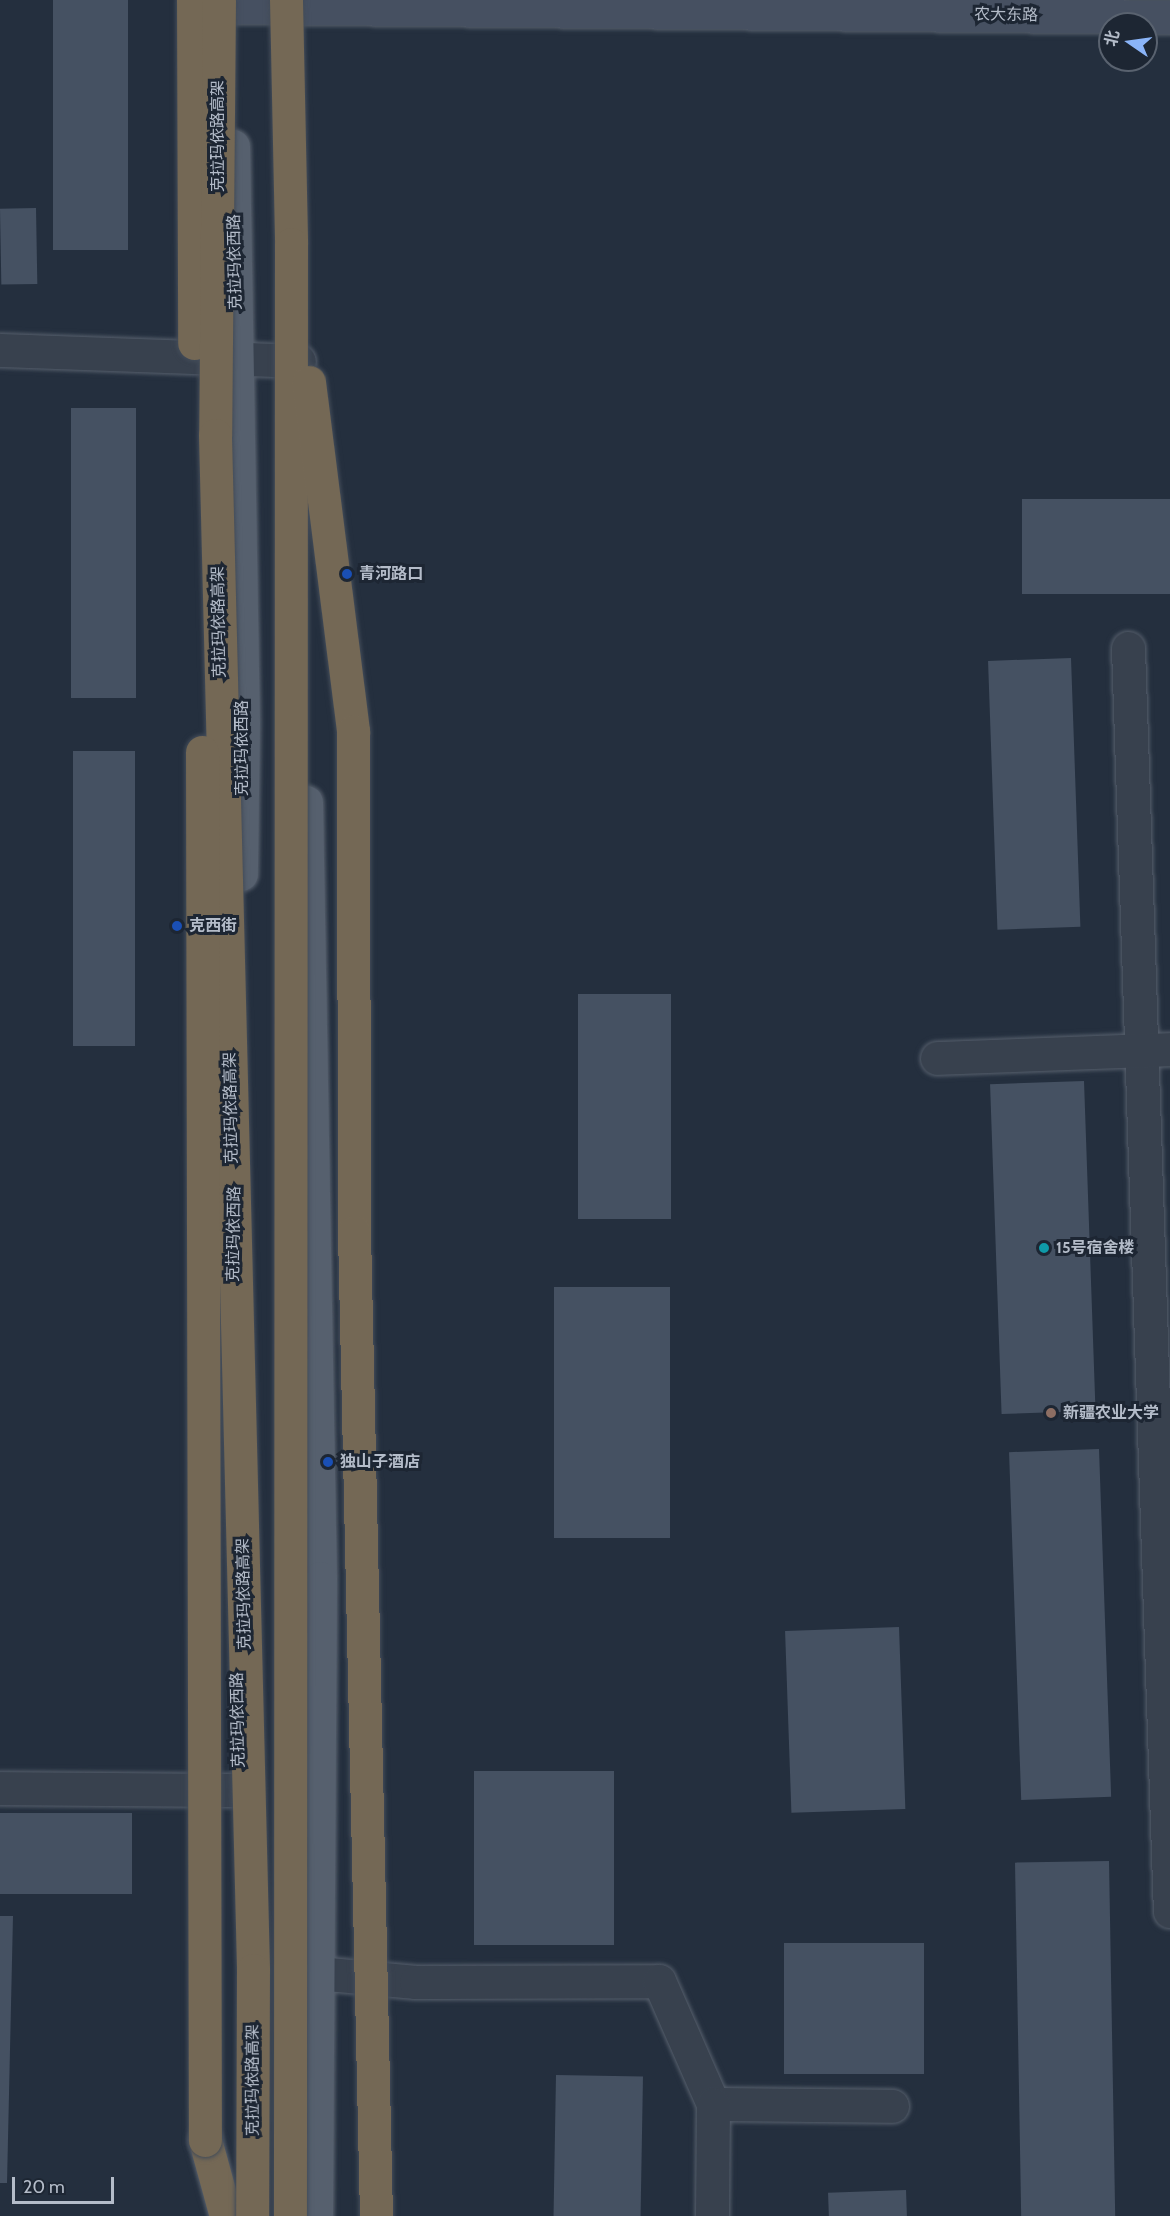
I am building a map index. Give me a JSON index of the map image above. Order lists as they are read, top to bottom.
{
  "streets": {
    "highway": ["克拉玛依路高架"],
    "main road": ["农大东路", "克拉玛依西路"]
  },
  "crossings": [
    ["农大东路", "克拉玛依路高架"],
    ["农大东路", "克拉玛依西路"],
    ["克拉玛依路高架", "克拉玛依西路"]
  ],
  "places": [
    "青河路口",
    "克西街",
    "15号宿舍楼",
    "新疆农业大学",
    "独山子酒店"
  ],
  "scale_bar": "20 m",
  "north": "left"
}
